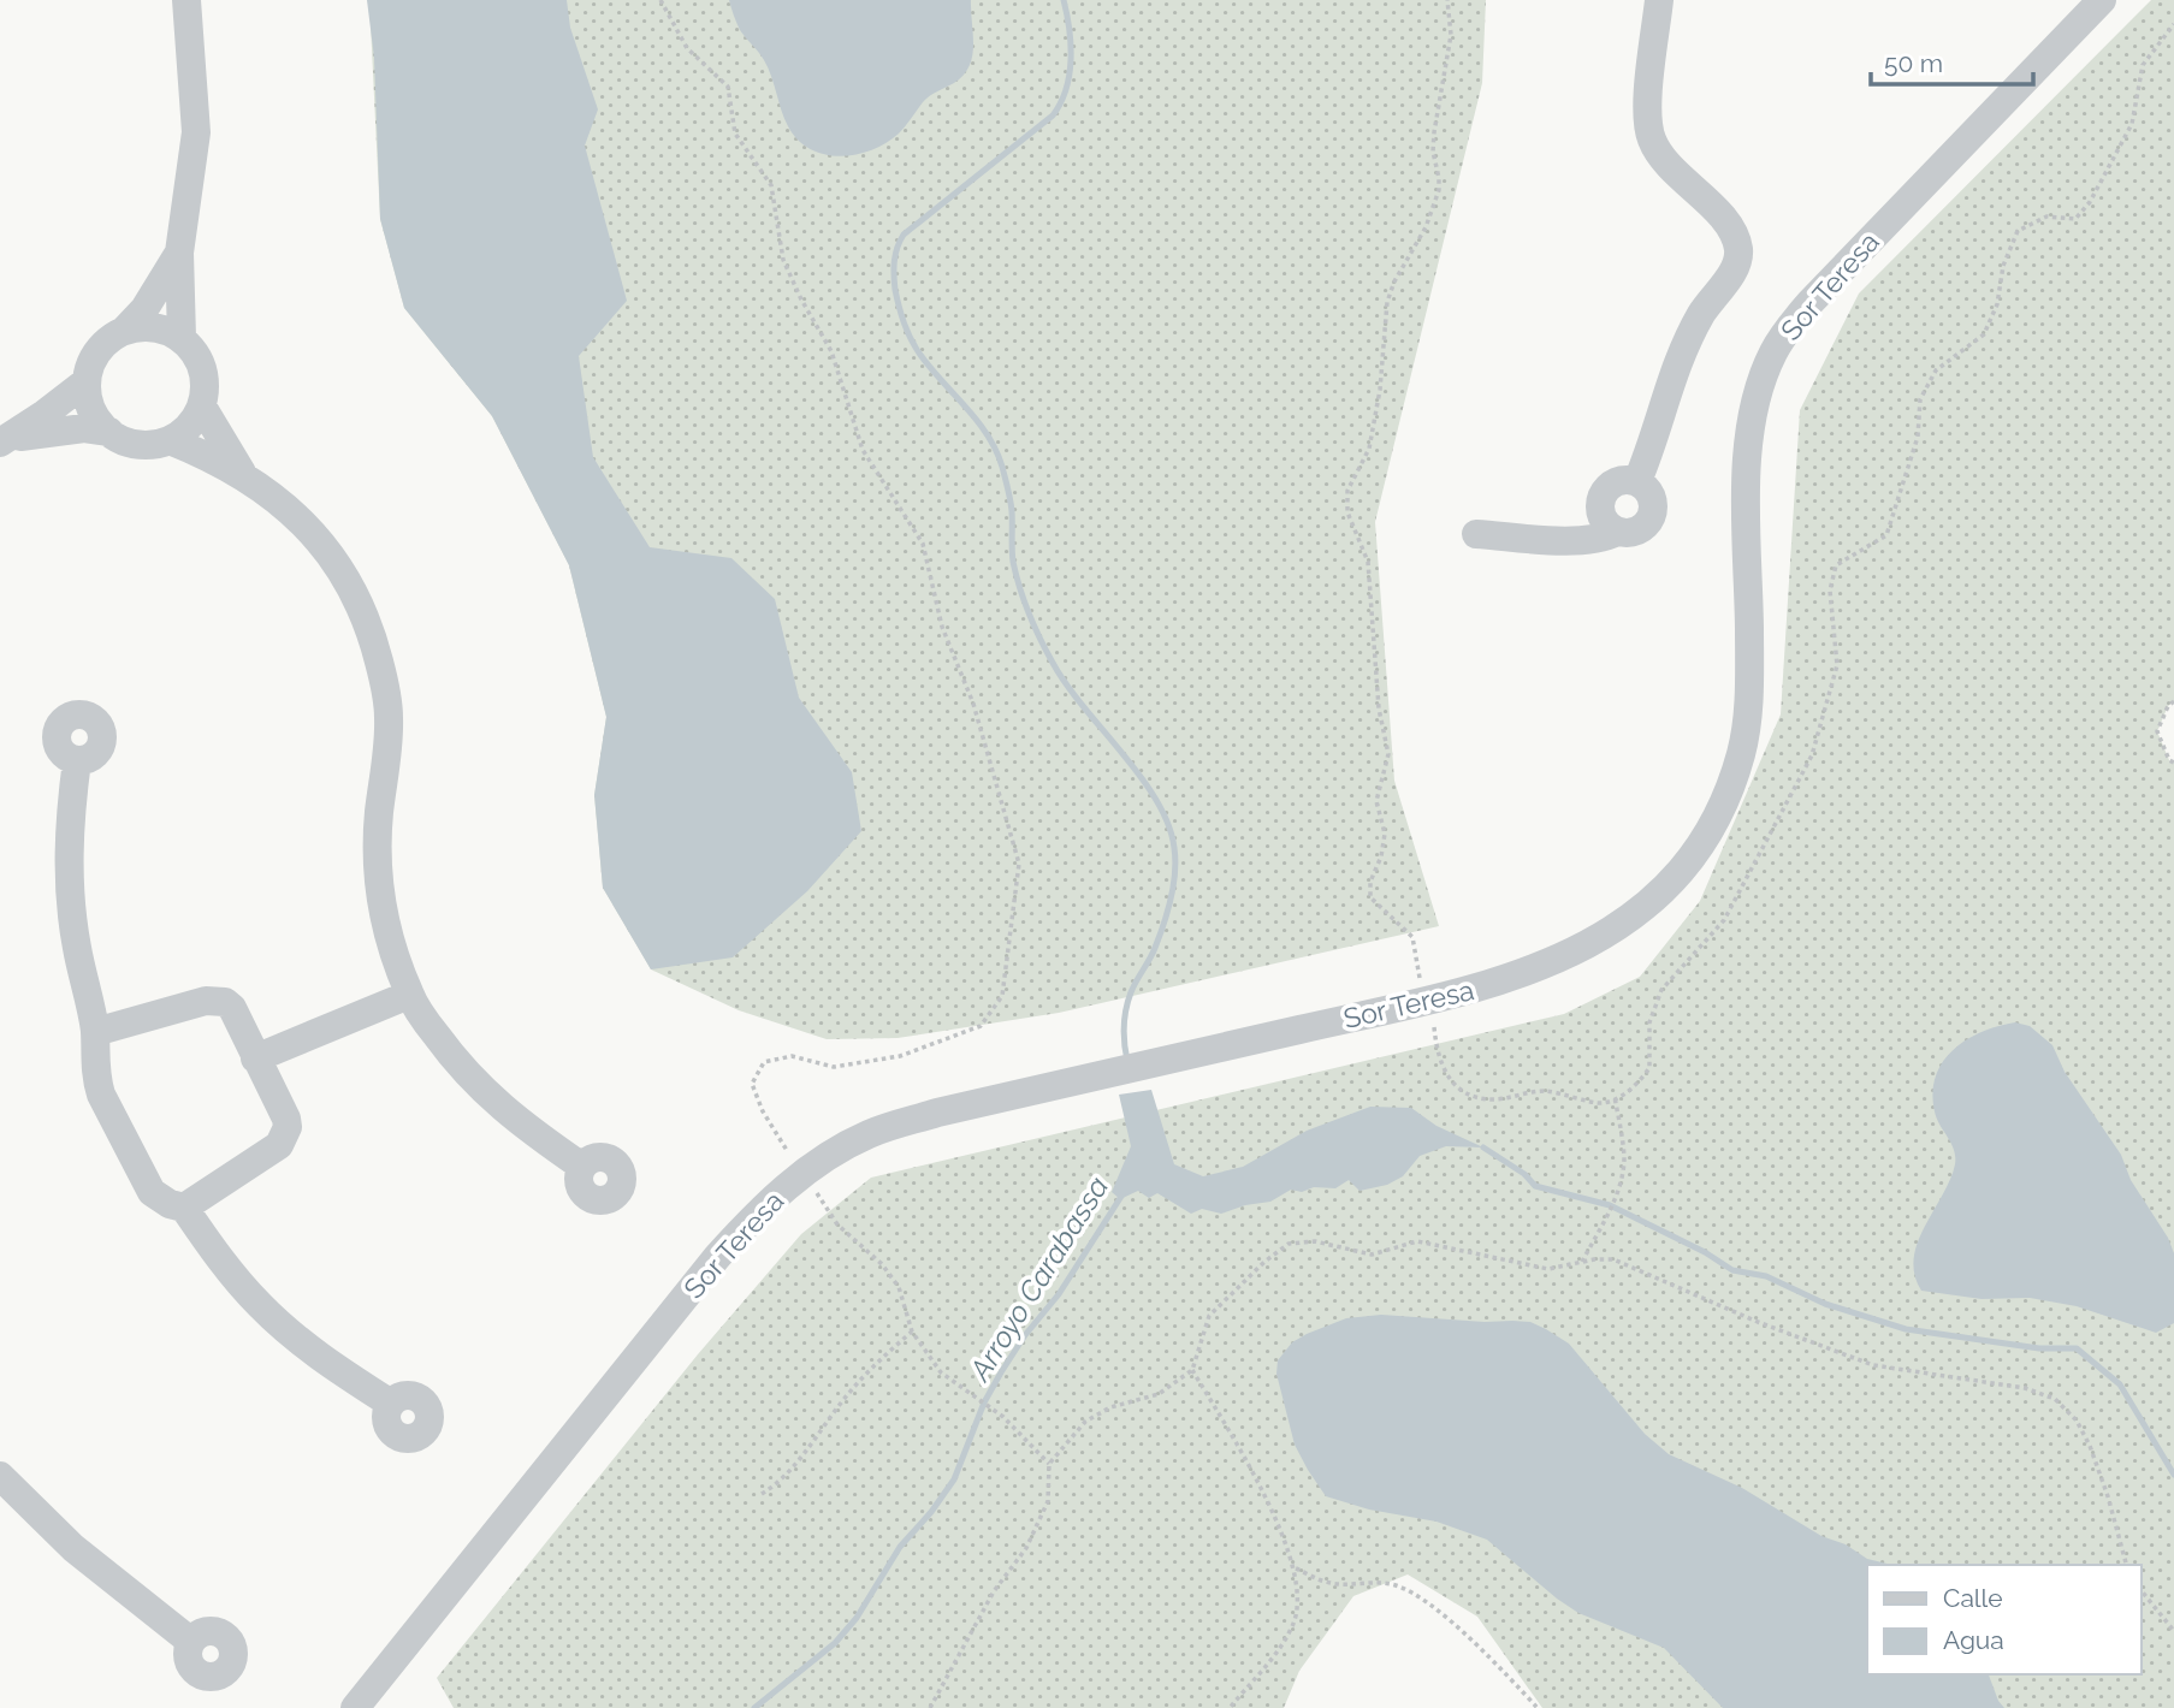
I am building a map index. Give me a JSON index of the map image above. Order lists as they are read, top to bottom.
{
  "streets": {
    "street": ["Sor Teresa"]
  },
  "water": ["Arroyo Carabassa"],
  "legend": ["Calle", "Agua"],
  "scale_bar": "50 m"
}
